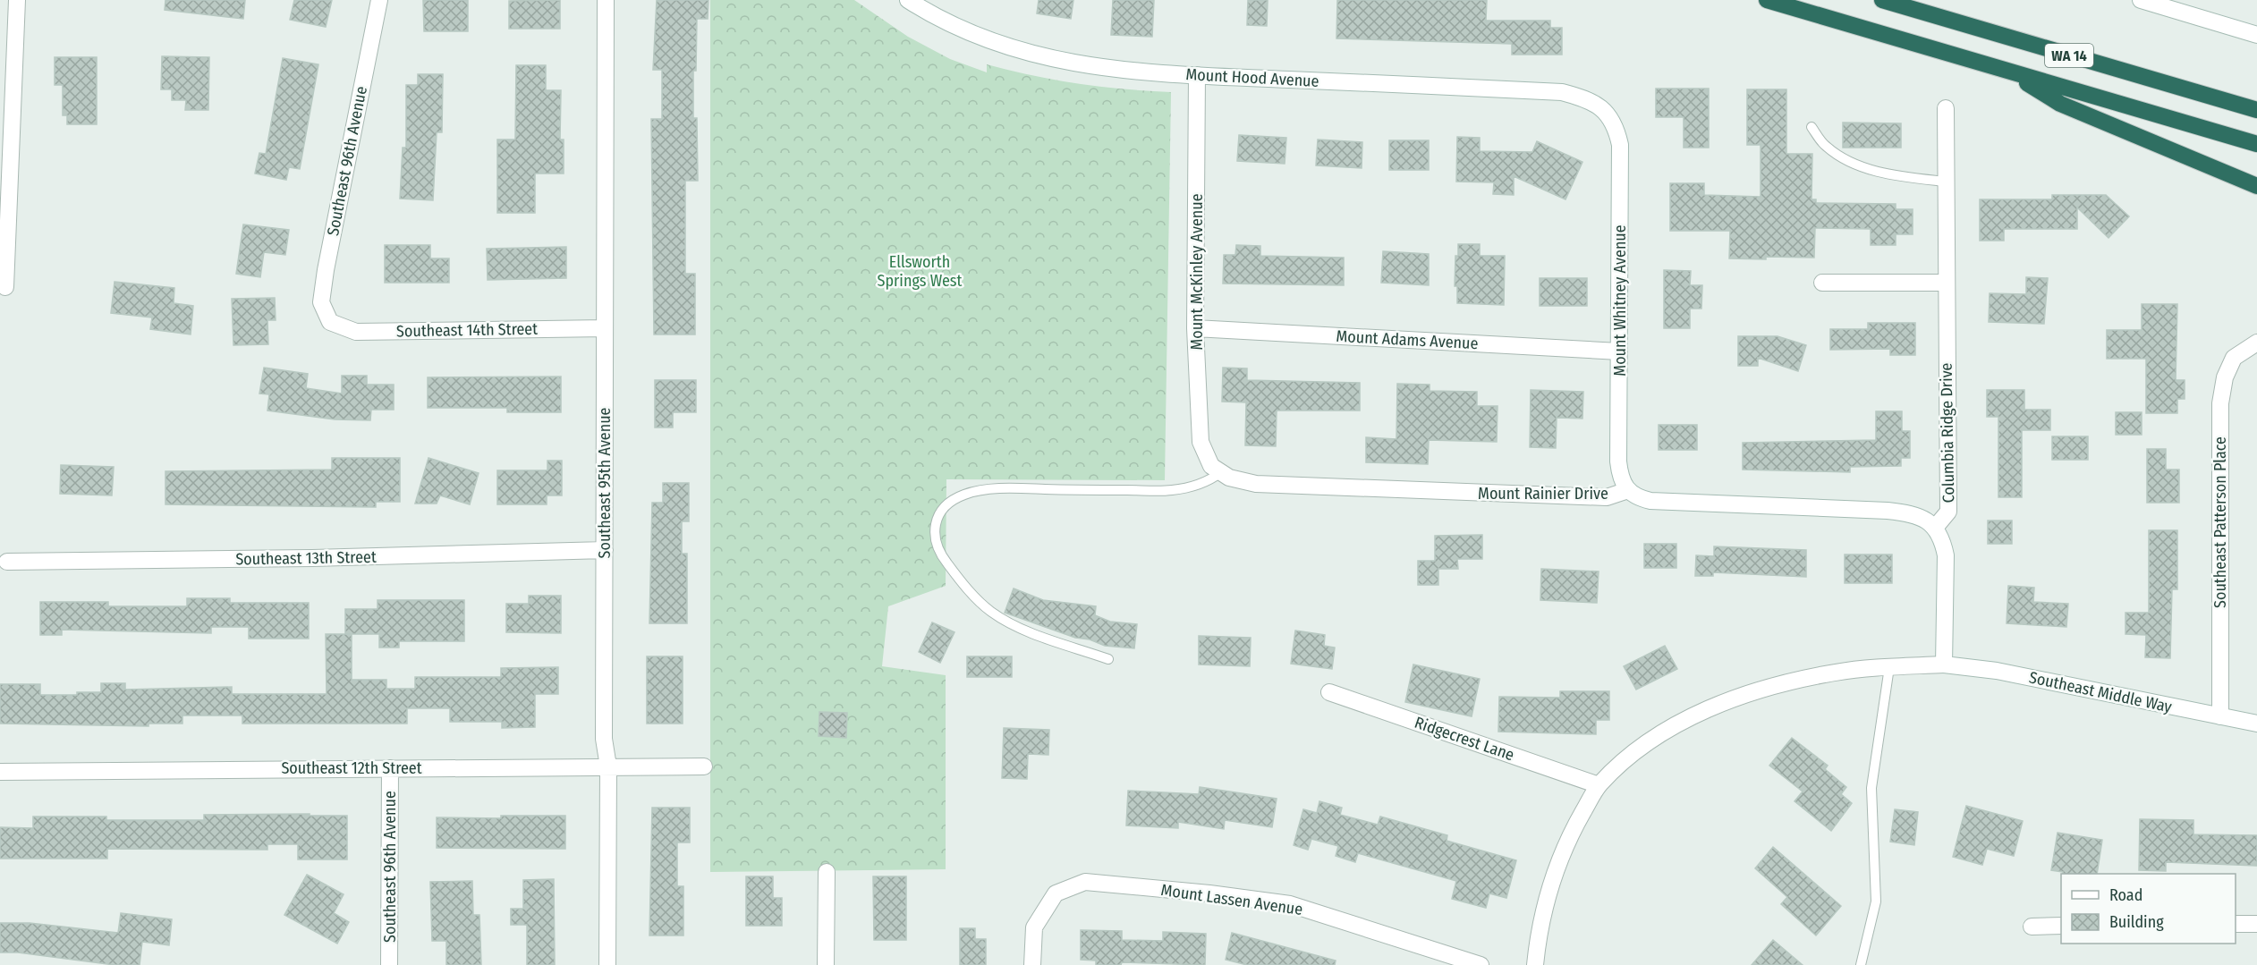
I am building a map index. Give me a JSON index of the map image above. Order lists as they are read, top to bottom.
{
  "streets": {
    "highway": ["WA 14"],
    "street": [
      "Mount Hood Avenue",
      "Southeast 96th Avenue",
      "Mount McKinley Avenue",
      "Mount Whitney Avenue",
      "Southeast 14th Street",
      "Mount Adams Avenue",
      "Columbia Ridge Drive",
      "Southeast 95th Avenue",
      "Mount Rainier Drive",
      "Southeast Patterson Place",
      "Southeast 13th Street",
      "Southeast Middle Way",
      "Ridgecrest Lane",
      "Southeast 12th Street",
      "Mount Lassen Avenue"
    ]
  },
  "crossings": [
    ["Mount Hood Avenue", "Mount McKinley Avenue"],
    ["Mount Hood Avenue", "Mount Whitney Avenue"],
    ["Southeast 96th Avenue", "Southeast 14th Street"],
    ["Southeast 96th Avenue", "Southeast 12th Street"],
    ["Mount McKinley Avenue", "Mount Adams Avenue"],
    ["Mount McKinley Avenue", "Mount Rainier Drive"],
    ["Mount Whitney Avenue", "Mount Adams Avenue"],
    ["Mount Whitney Avenue", "Mount Rainier Drive"],
    ["Southeast 14th Street", "Southeast 95th Avenue"],
    ["Columbia Ridge Drive", "Mount Rainier Drive"],
    ["Southeast 95th Avenue", "Southeast 13th Street"],
    ["Southeast 95th Avenue", "Southeast 12th Street"],
    ["Southeast Patterson Place", "Southeast Middle Way"]
  ],
  "parks": ["Ellsworth Springs West"],
  "legend": ["Road", "Building"]
}
